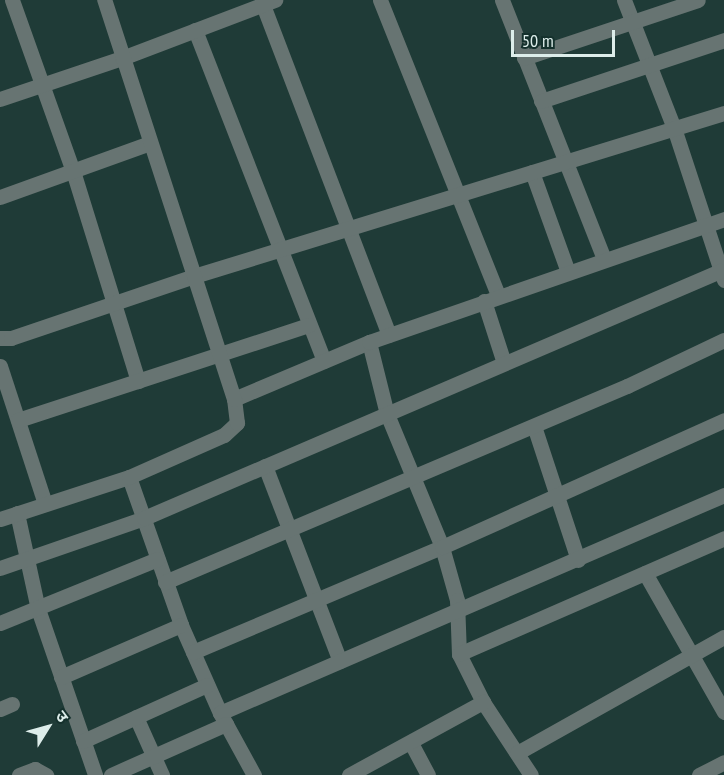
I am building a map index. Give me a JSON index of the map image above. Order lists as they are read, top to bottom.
{
  "scale_bar": "50 m",
  "north": "top right"
}
